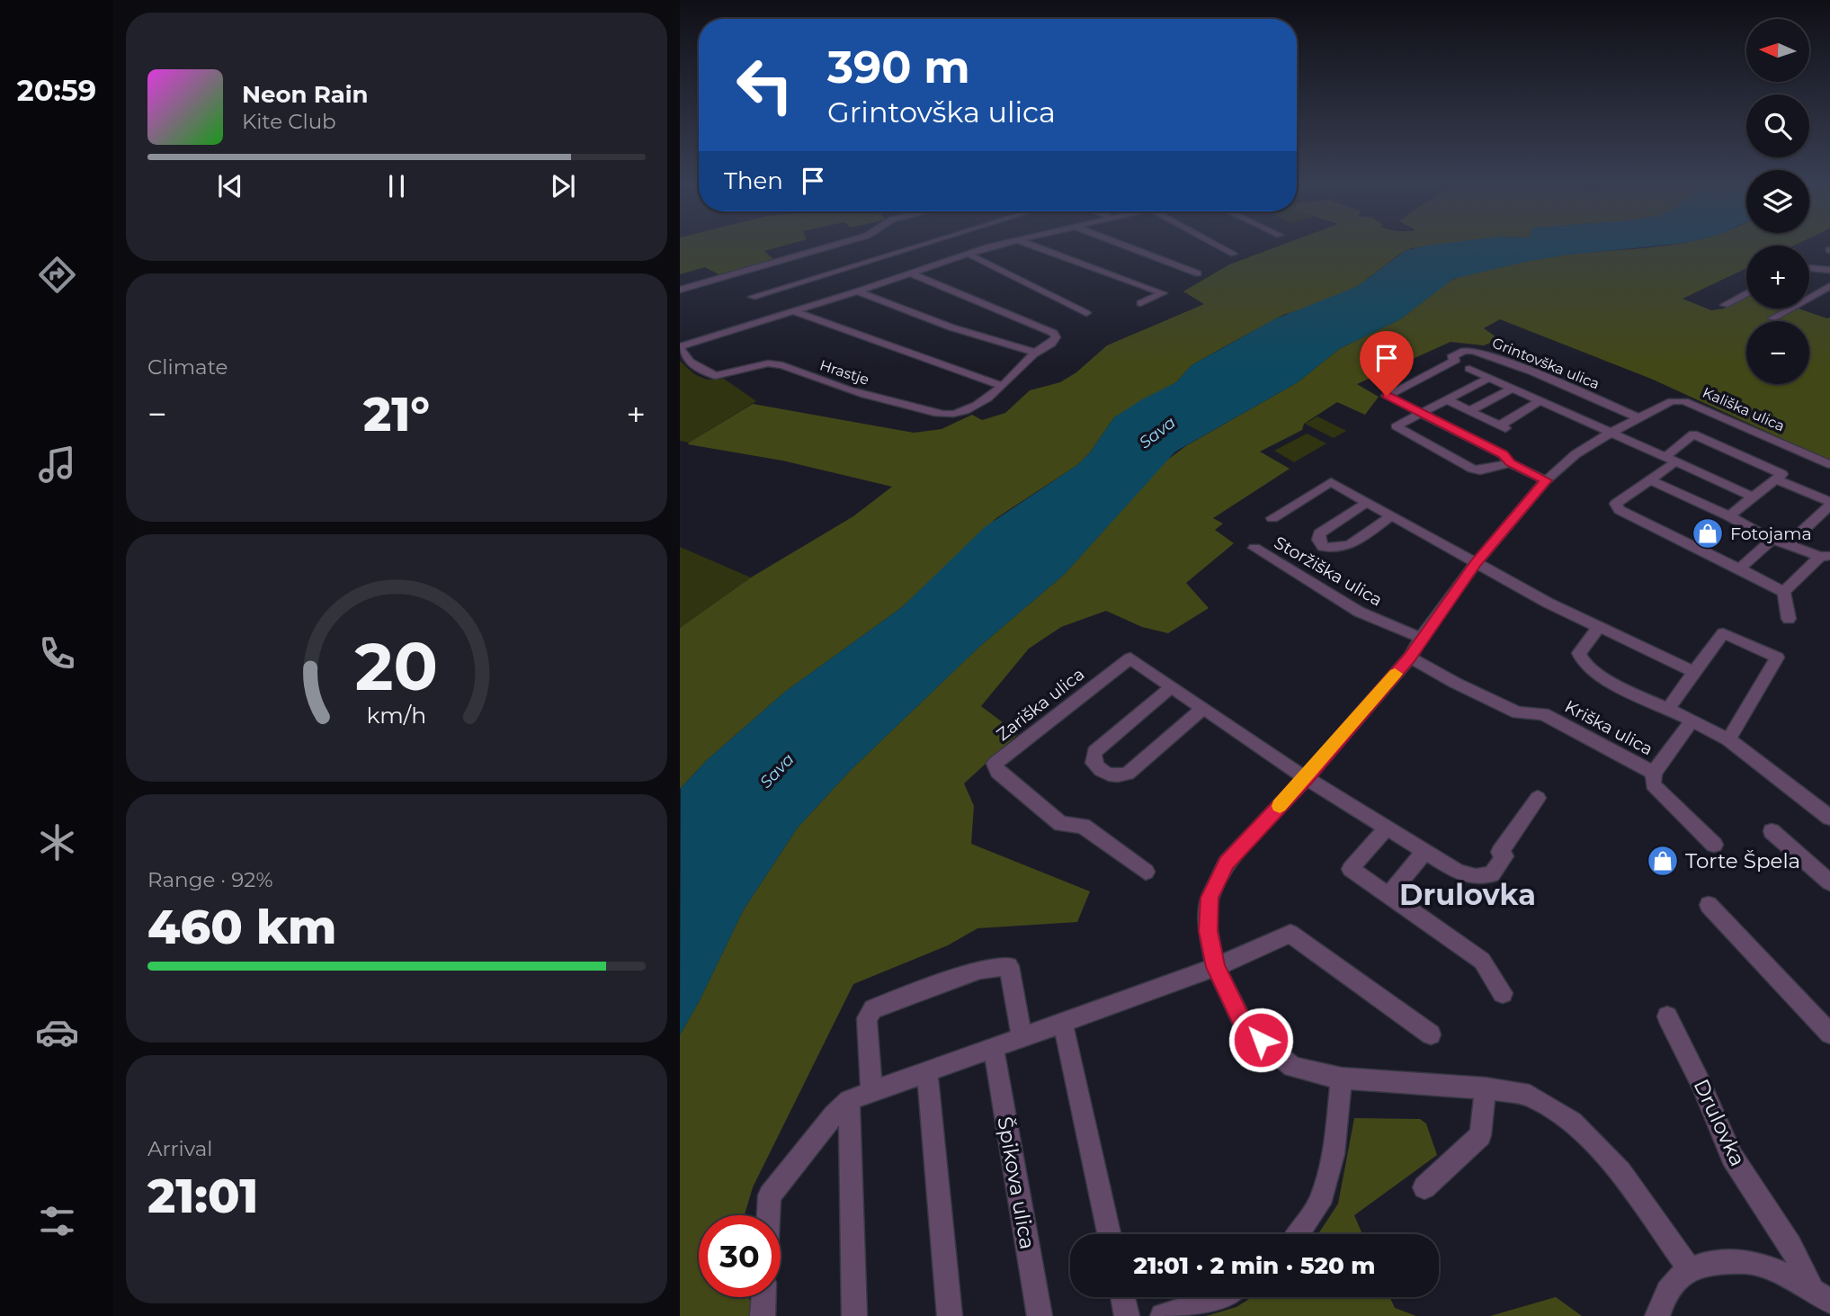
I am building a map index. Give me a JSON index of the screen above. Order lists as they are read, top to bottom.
{
  "streets": {
    "street": [
      "Grintovška ulica",
      "Hrastje",
      "Kališka ulica",
      "Storžiška ulica",
      "Zariška ulica",
      "Kriška ulica",
      "Drulovka",
      "Špikova ulica"
    ]
  },
  "crossings": [
    ["Grintovška ulica", "Kališka ulica"],
    ["Kališka ulica", "Storžiška ulica"],
    ["Kališka ulica", "Zariška ulica"],
    ["Kališka ulica", "Kriška ulica"]
  ],
  "districts": ["Drulovka"],
  "water": ["Sava"],
  "places": {
    "shop": ["Fotojama", "Torte Špela"]
  },
  "north": "left",
  "page": {
    "tabs": "20:59",
    "map_buttons": ["+", "−"],
    "turn": ["390 m", "Grintovška ulica"],
    "song": ["Neon Rain", "Kite Club"],
    "then": "Then",
    "tile": [
      "Climate",
      ["Range · 92%", "460 km"],
      ["Arrival", "21:01"]
    ],
    "heat": ["−", "21°", "+"],
    "limit": "30",
    "trip": "21:01 · 2 min · 520 m",
    "gauge": ["20", "km/h"]
  }
}
